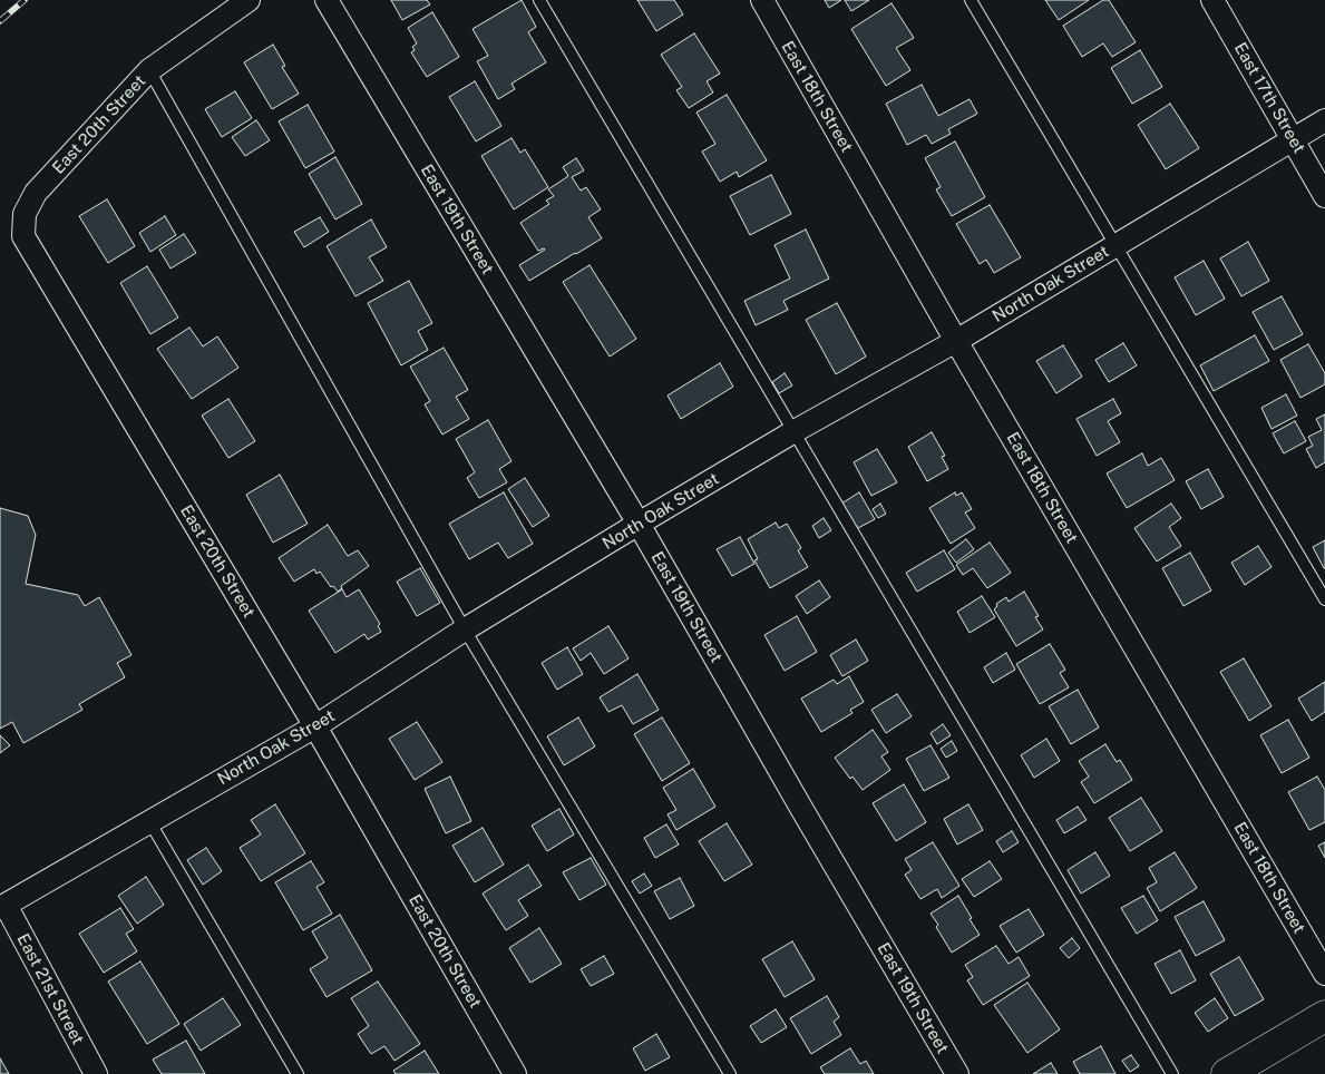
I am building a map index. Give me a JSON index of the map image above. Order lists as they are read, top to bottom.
{
  "streets": {
    "street": [
      "East 18th Street",
      "East 17th Street",
      "East 20th Street",
      "East 19th Street",
      "North Oak Street",
      "East 21st Street"
    ]
  },
  "crossings": [
    ["East 18th Street", "North Oak Street"],
    ["East 17th Street", "North Oak Street"],
    ["East 20th Street", "North Oak Street"],
    ["East 19th Street", "North Oak Street"],
    ["North Oak Street", "East 21st Street"]
  ]
}
